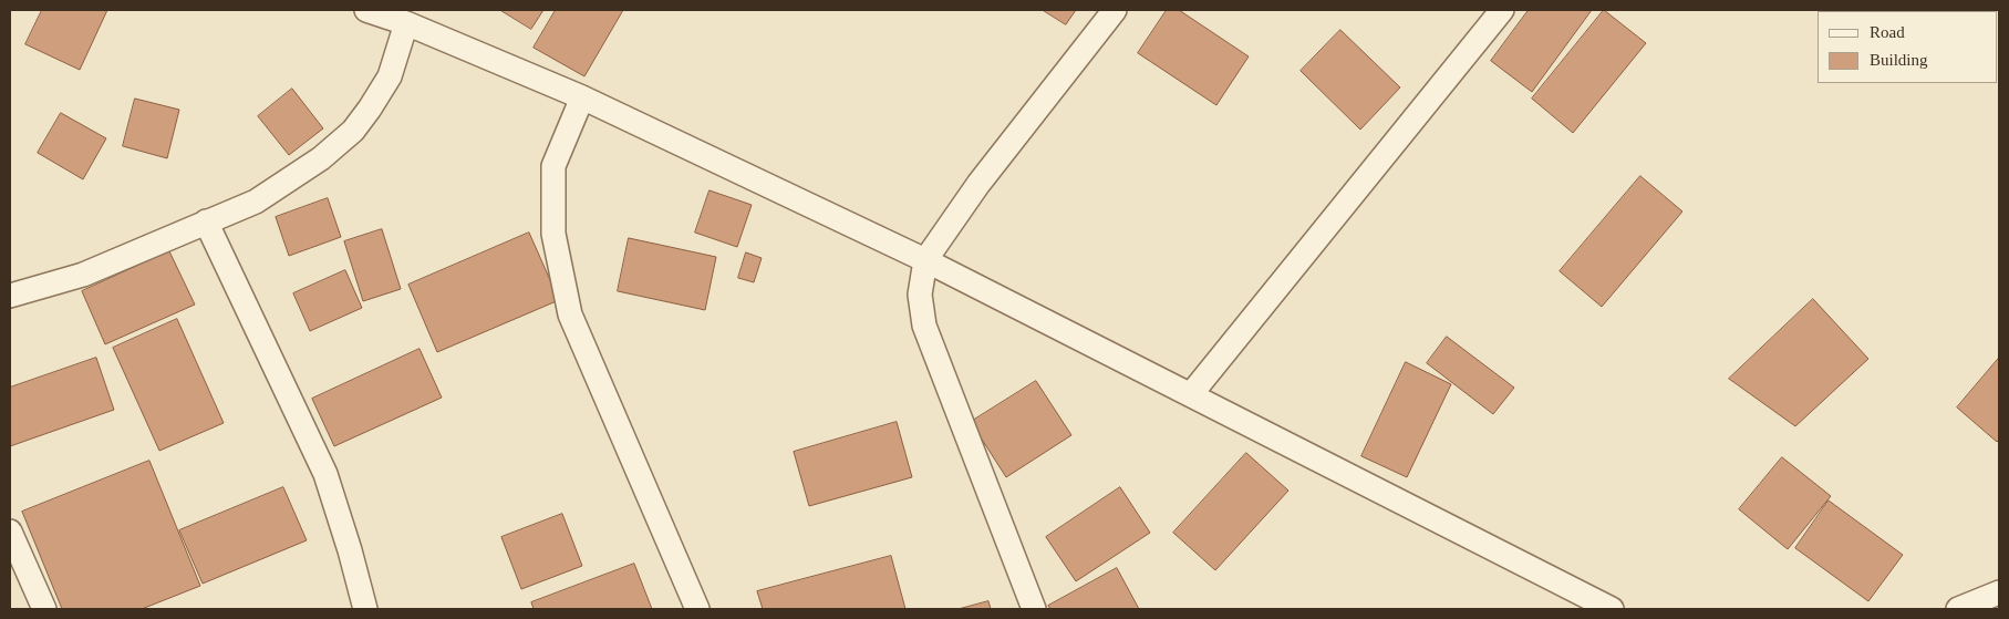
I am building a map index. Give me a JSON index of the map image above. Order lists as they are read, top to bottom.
{
  "legend": ["Road", "Building"]
}
